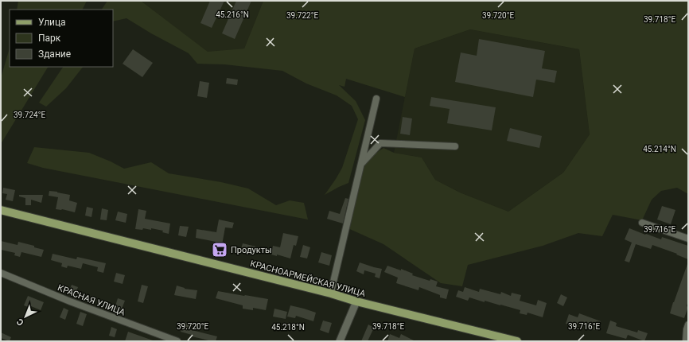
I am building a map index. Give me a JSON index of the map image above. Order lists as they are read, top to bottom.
{
  "streets": {
    "main road": ["КРАСНОАРМЕЙСКАЯ УЛИЦА"],
    "street": ["КРАСНАЯ УЛИЦА"]
  },
  "places": {
    "supermarket": ["Продукты"]
  },
  "legend": ["Улица", "Парк", "Здание"],
  "north": "bottom left",
  "coordinates": [
    "45.216°N",
    "39.722°E",
    "39.720°E",
    "39.718°E",
    "39.724°E",
    "45.214°N",
    "39.716°E",
    "45.218°N"
  ]
}
